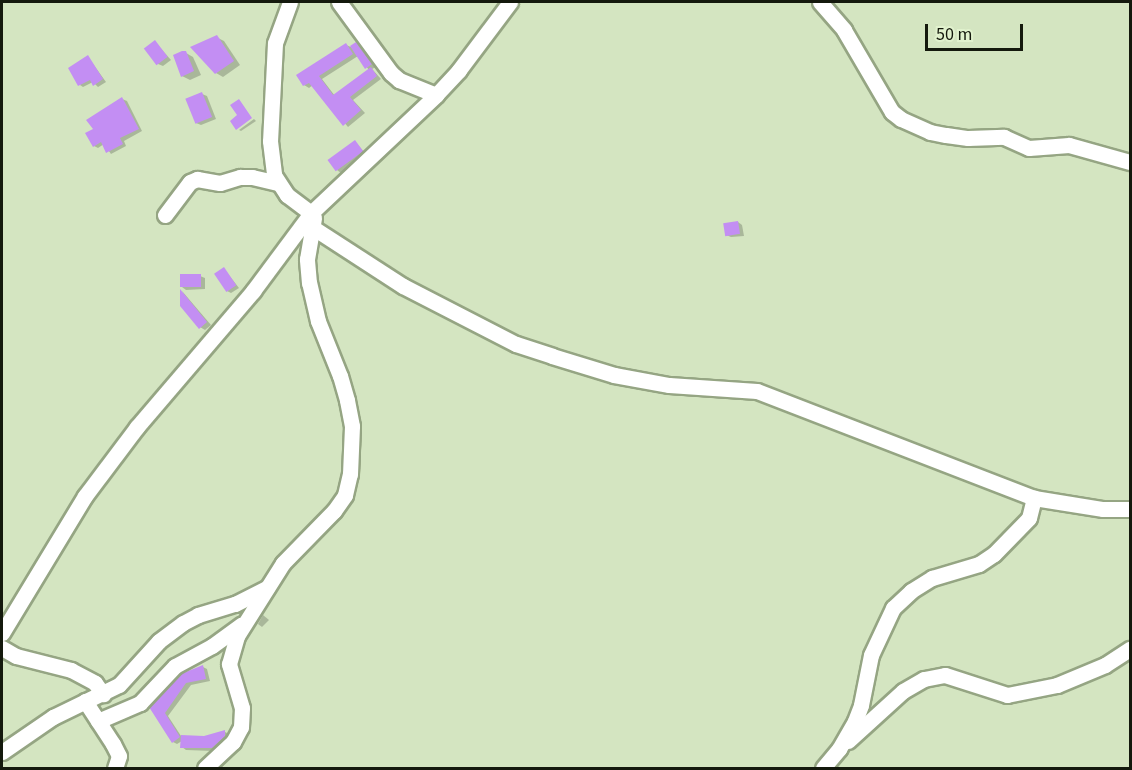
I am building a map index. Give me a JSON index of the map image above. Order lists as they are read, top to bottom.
{
  "scale_bar": "50 m"
}
